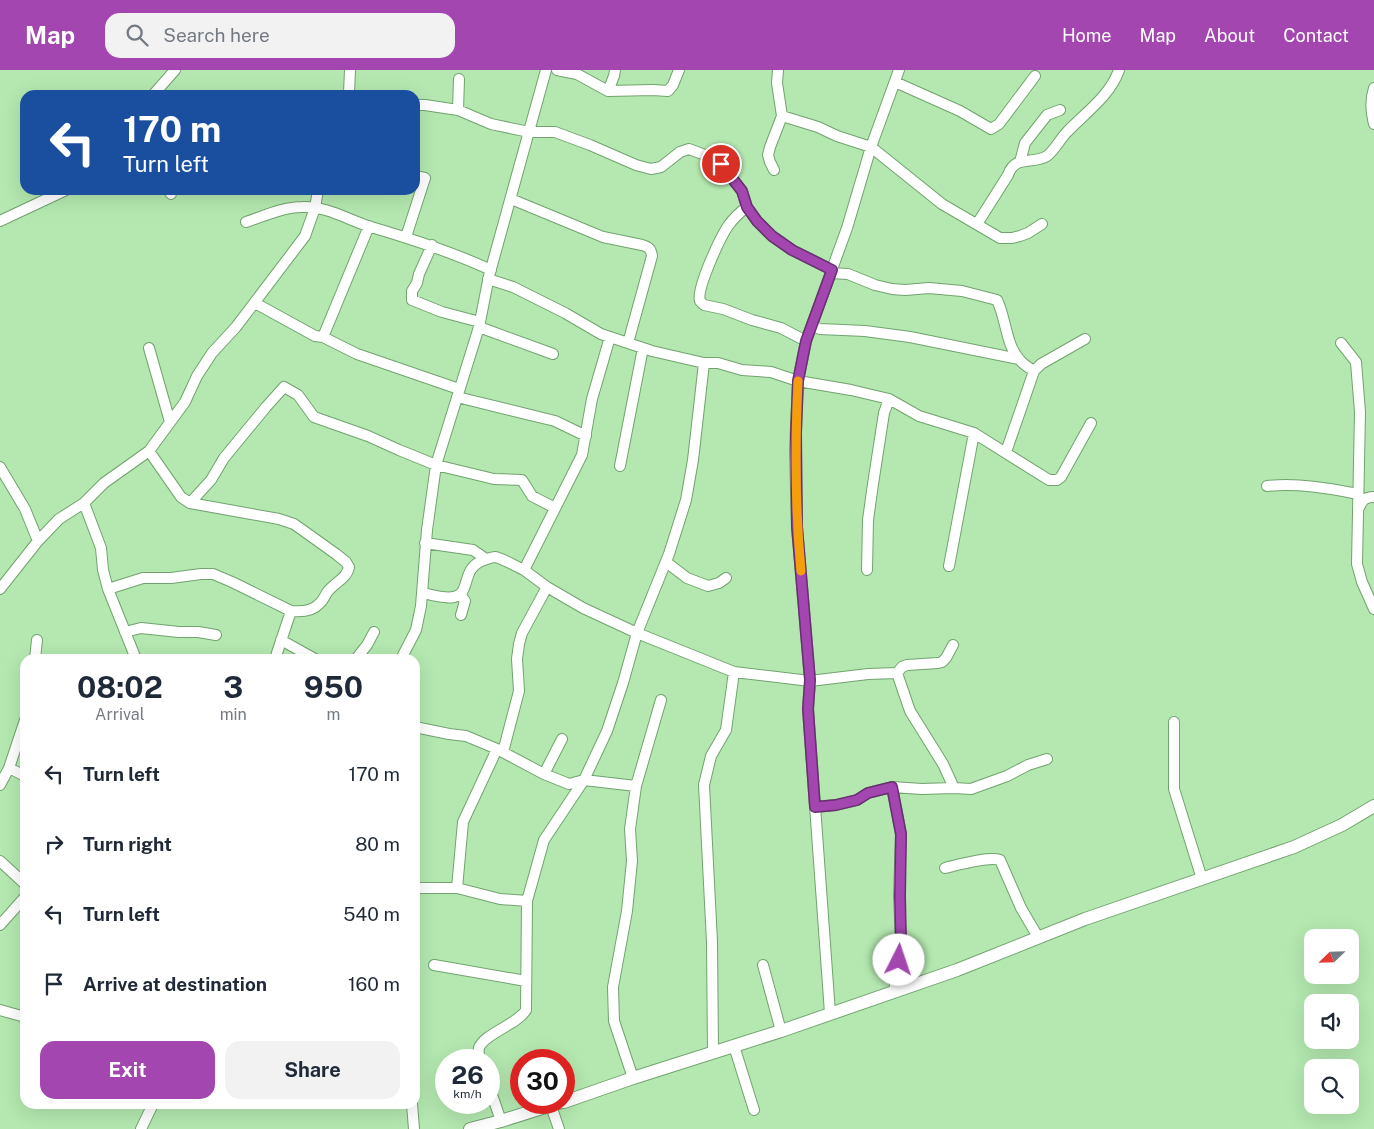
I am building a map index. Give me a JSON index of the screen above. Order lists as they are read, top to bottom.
{
  "north": "bottom left",
  "page": {
    "header": "Map",
    "search": "Search here",
    "nav": [
      "Home",
      "Map",
      "About",
      "Contact"
    ],
    "turn": ["170 m", "Turn left"],
    "eta": [
      "08:02",
      "Arrival",
      "3",
      "min",
      "950",
      "m"
    ],
    "list": [
      {
        "name": "Turn left",
        "value": "170 m"
      },
      {
        "name": "Turn right",
        "value": "80 m"
      },
      {
        "name": "Turn left",
        "value": "540 m"
      },
      {
        "name": "Arrive at destination",
        "value": "160 m"
      }
    ],
    "buttons": ["Exit", "Share"],
    "speed": "26 km/h",
    "limit": "30"
  }
}
